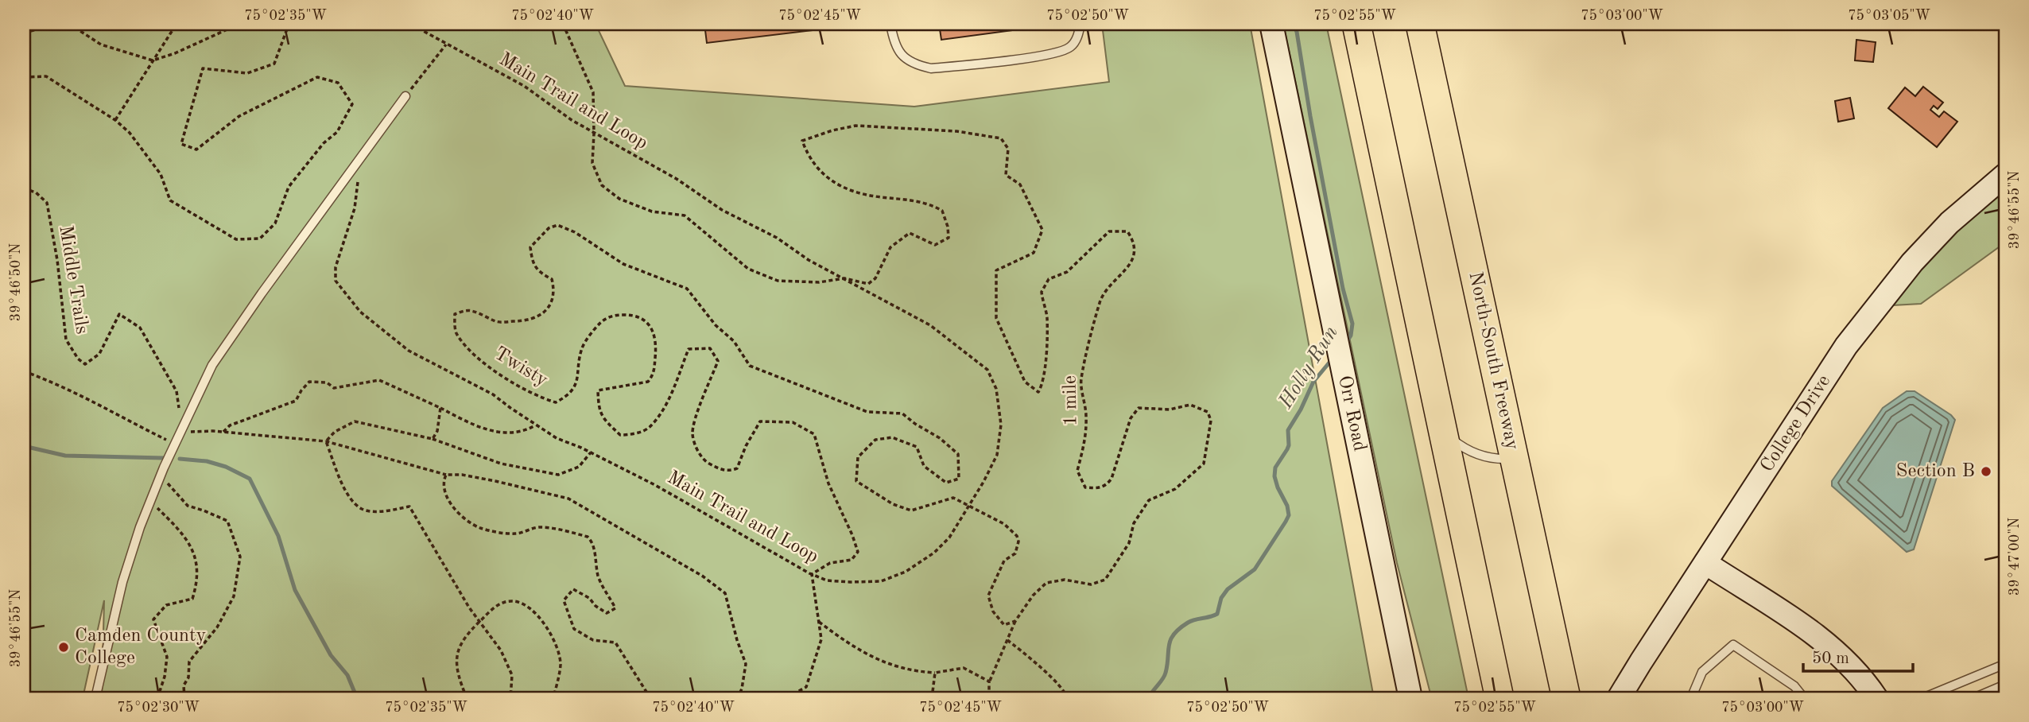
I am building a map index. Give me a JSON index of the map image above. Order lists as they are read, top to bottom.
{
  "streets": {
    "highway": ["North-South Freeway"],
    "street": ["Orr Road", "College Drive"],
    "path": [
      "Main Trail and Loop",
      "Middle Trails",
      "Twisty",
      "1 mile"
    ]
  },
  "crossings": [
    ["Main Trail and Loop", "Twisty"],
    ["Main Trail and Loop", "1 mile"]
  ],
  "water": ["Holly Run"],
  "places": ["Section B", "Camden County College"],
  "scale_bar": "50 m",
  "coordinates": [
    "75°02'35\"W",
    "75°02'40\"W",
    "75°02'45\"W",
    "75°02'50\"W",
    "75°02'55\"W",
    "75°03'00\"W",
    "75°03'05\"W",
    "39°46'55\"N",
    "39°46'50\"N",
    "39°47'00\"N",
    "75°02'30\"W"
  ]
}
